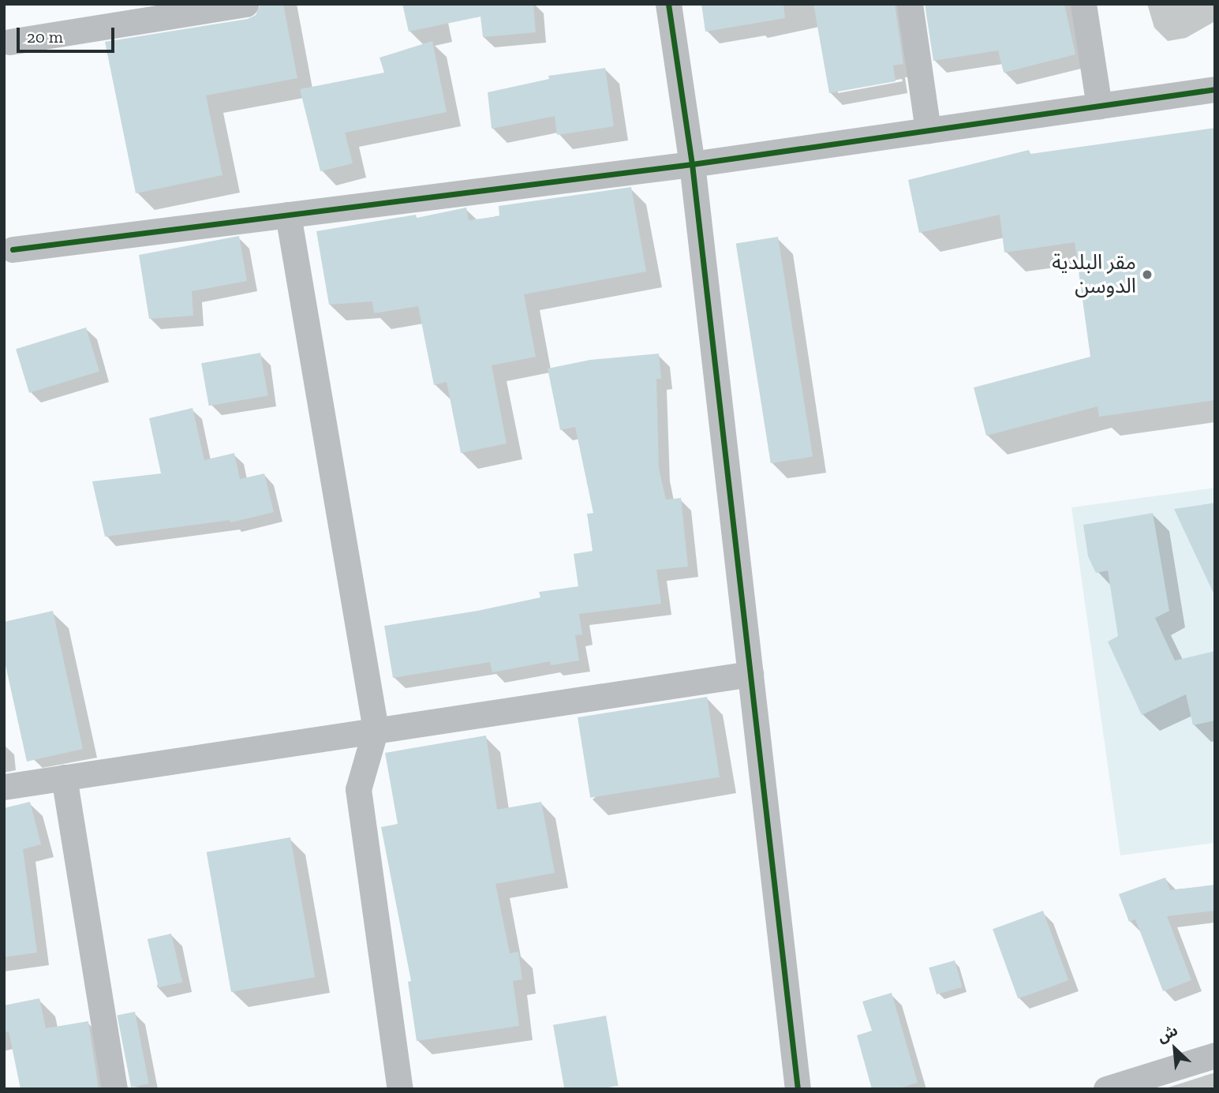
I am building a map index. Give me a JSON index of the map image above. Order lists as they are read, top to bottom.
{
  "places": ["مقر البلدية الدوسن"],
  "scale_bar": "20 m",
  "north": "top left"
}
